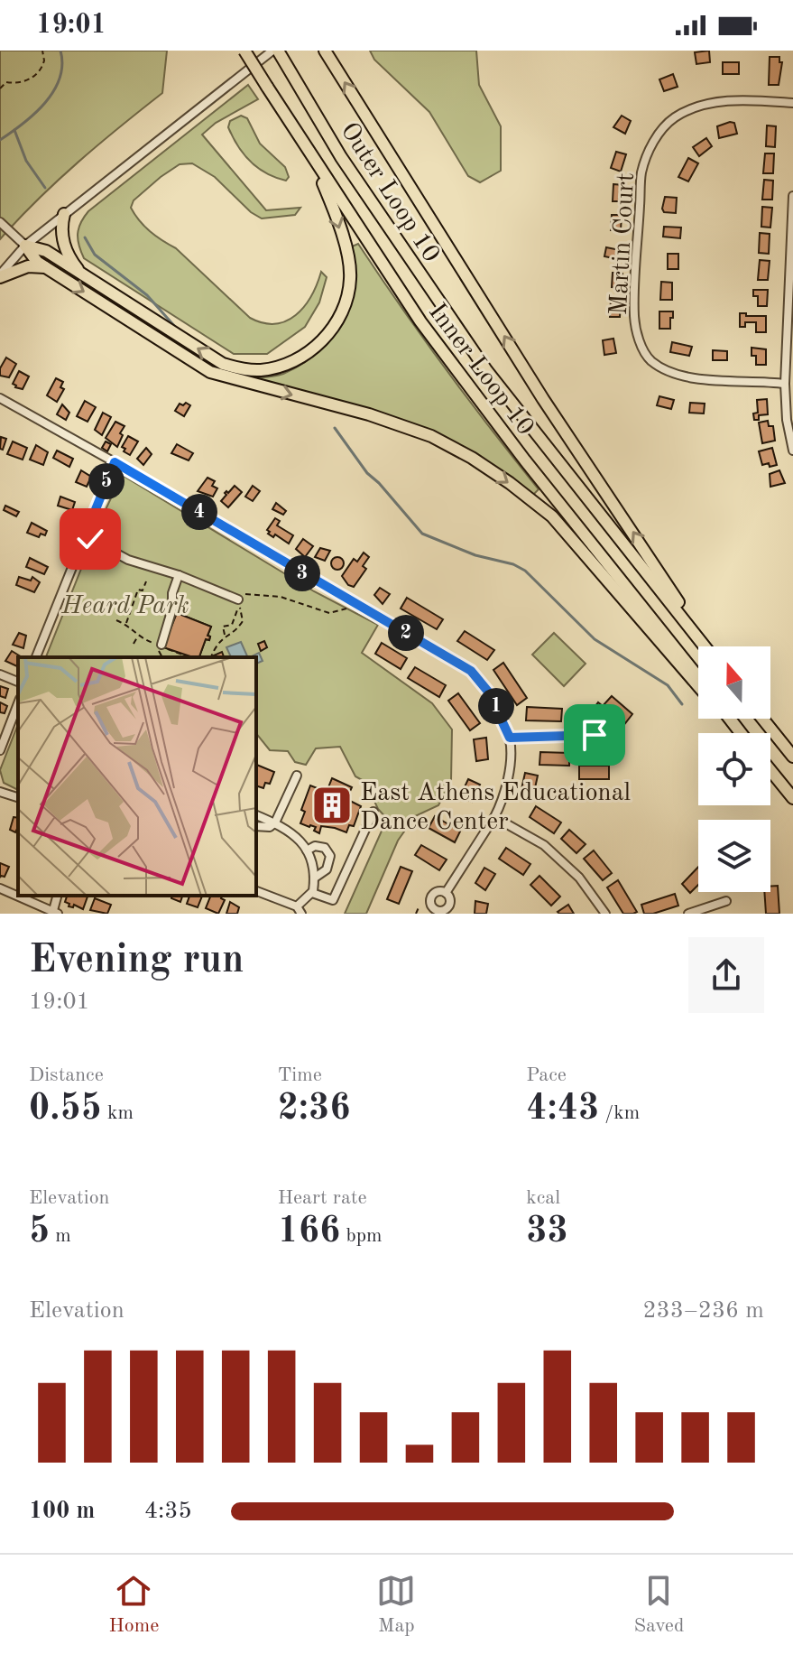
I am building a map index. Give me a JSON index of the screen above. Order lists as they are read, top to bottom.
{
  "streets": {
    "highway": ["Outer Loop 10", "Inner Loop 10"],
    "street": ["Martin Court"]
  },
  "parks": ["Heard Park"],
  "places": {
    "building": ["East Athens Educational Dance Center"]
  },
  "north": "top",
  "page": {
    "status": "19:01",
    "pins": [
      "5",
      "4",
      "3",
      "2",
      "1"
    ],
    "heading": ["Evening run", "19:01"],
    "stats": [
      ["Distance", "0.55 km"],
      ["Time", "2:36"],
      ["Pace", "4:43 /km"],
      ["Elevation", "5 m"],
      ["Heart rate", "166 bpm"],
      ["kcal", "33"]
    ],
    "chart": ["Elevation", "233–236 m"],
    "list": [
      {
        "name": "100 m",
        "note": "4:35"
      }
    ],
    "tabs": ["Home", "Map", "Saved"]
  }
}
